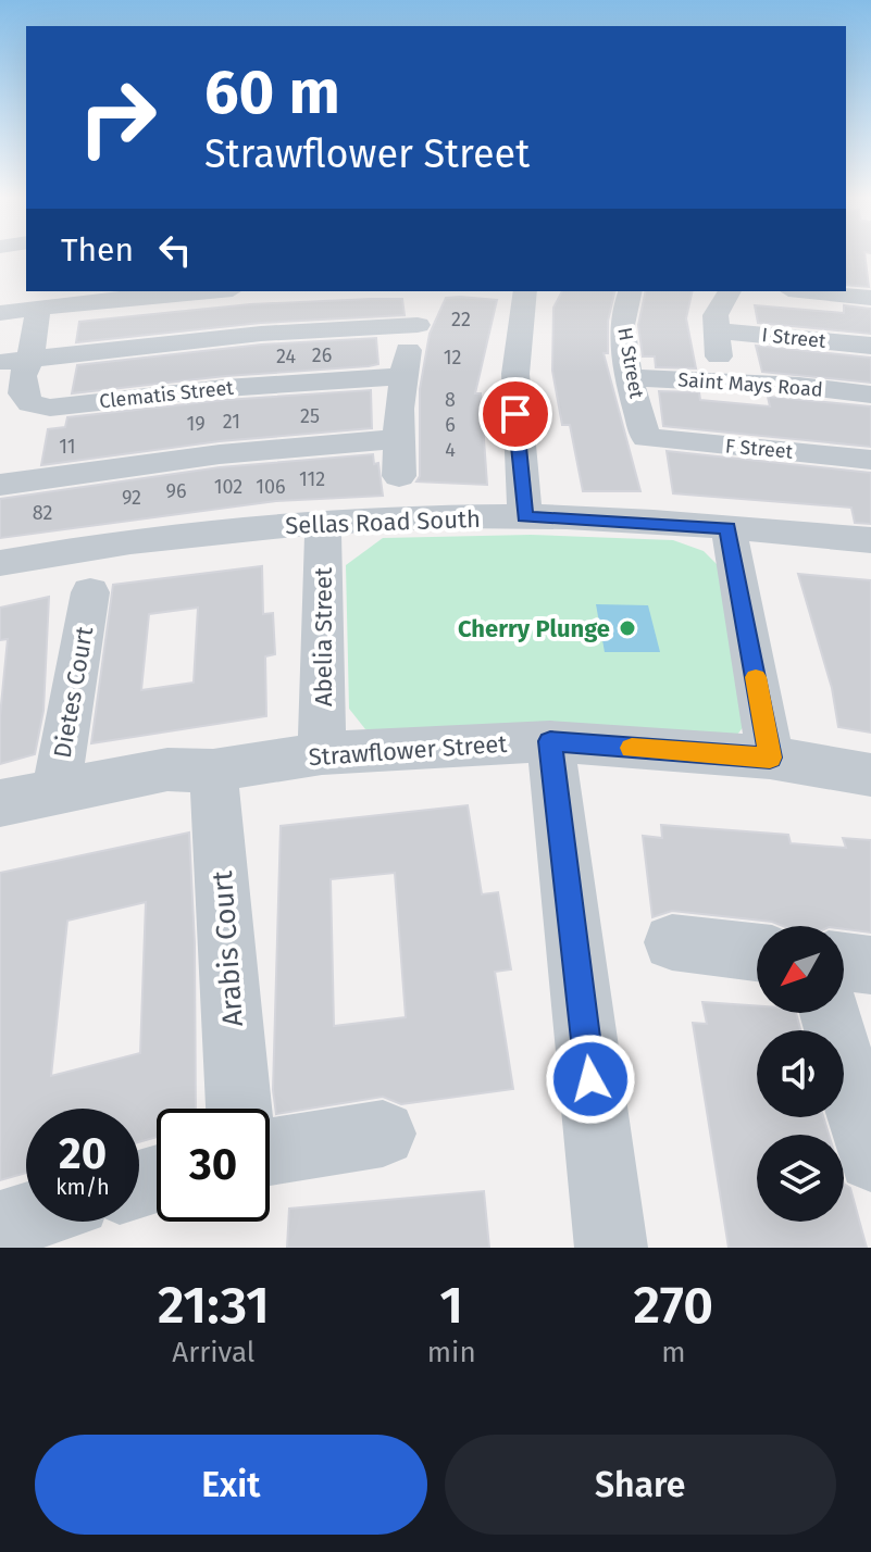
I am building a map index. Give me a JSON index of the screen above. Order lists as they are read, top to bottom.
{
  "streets": {
    "street": [
      "I Street",
      "H Street",
      "Saint Mays Road",
      "Clematis Street",
      "F Street",
      "Sellas Road South",
      "Abelia Street",
      "Dietes Court",
      "Strawflower Street",
      "Arabis Court"
    ]
  },
  "crossings": [
    ["H Street", "Saint Mays Road"],
    ["H Street", "F Street"],
    ["Sellas Road South", "Abelia Street"],
    ["Abelia Street", "Strawflower Street"],
    ["Dietes Court", "Strawflower Street"],
    ["Strawflower Street", "Arabis Court"]
  ],
  "places": ["Cherry Plunge"],
  "house_numbers": [
    "22",
    "26",
    "24",
    "12",
    "8",
    "25",
    "21",
    "19",
    "6",
    "11",
    "4",
    "112",
    "102",
    "106",
    "96",
    "92",
    "82"
  ],
  "north": "bottom left",
  "page": {
    "turn": ["60 m", "Strawflower Street"],
    "then": "Then",
    "speed": "20 km/h",
    "limit": "30",
    "eta": [
      "21:31",
      "Arrival",
      "1",
      "min",
      "270",
      "m"
    ],
    "buttons": ["Exit", "Share"]
  }
}
